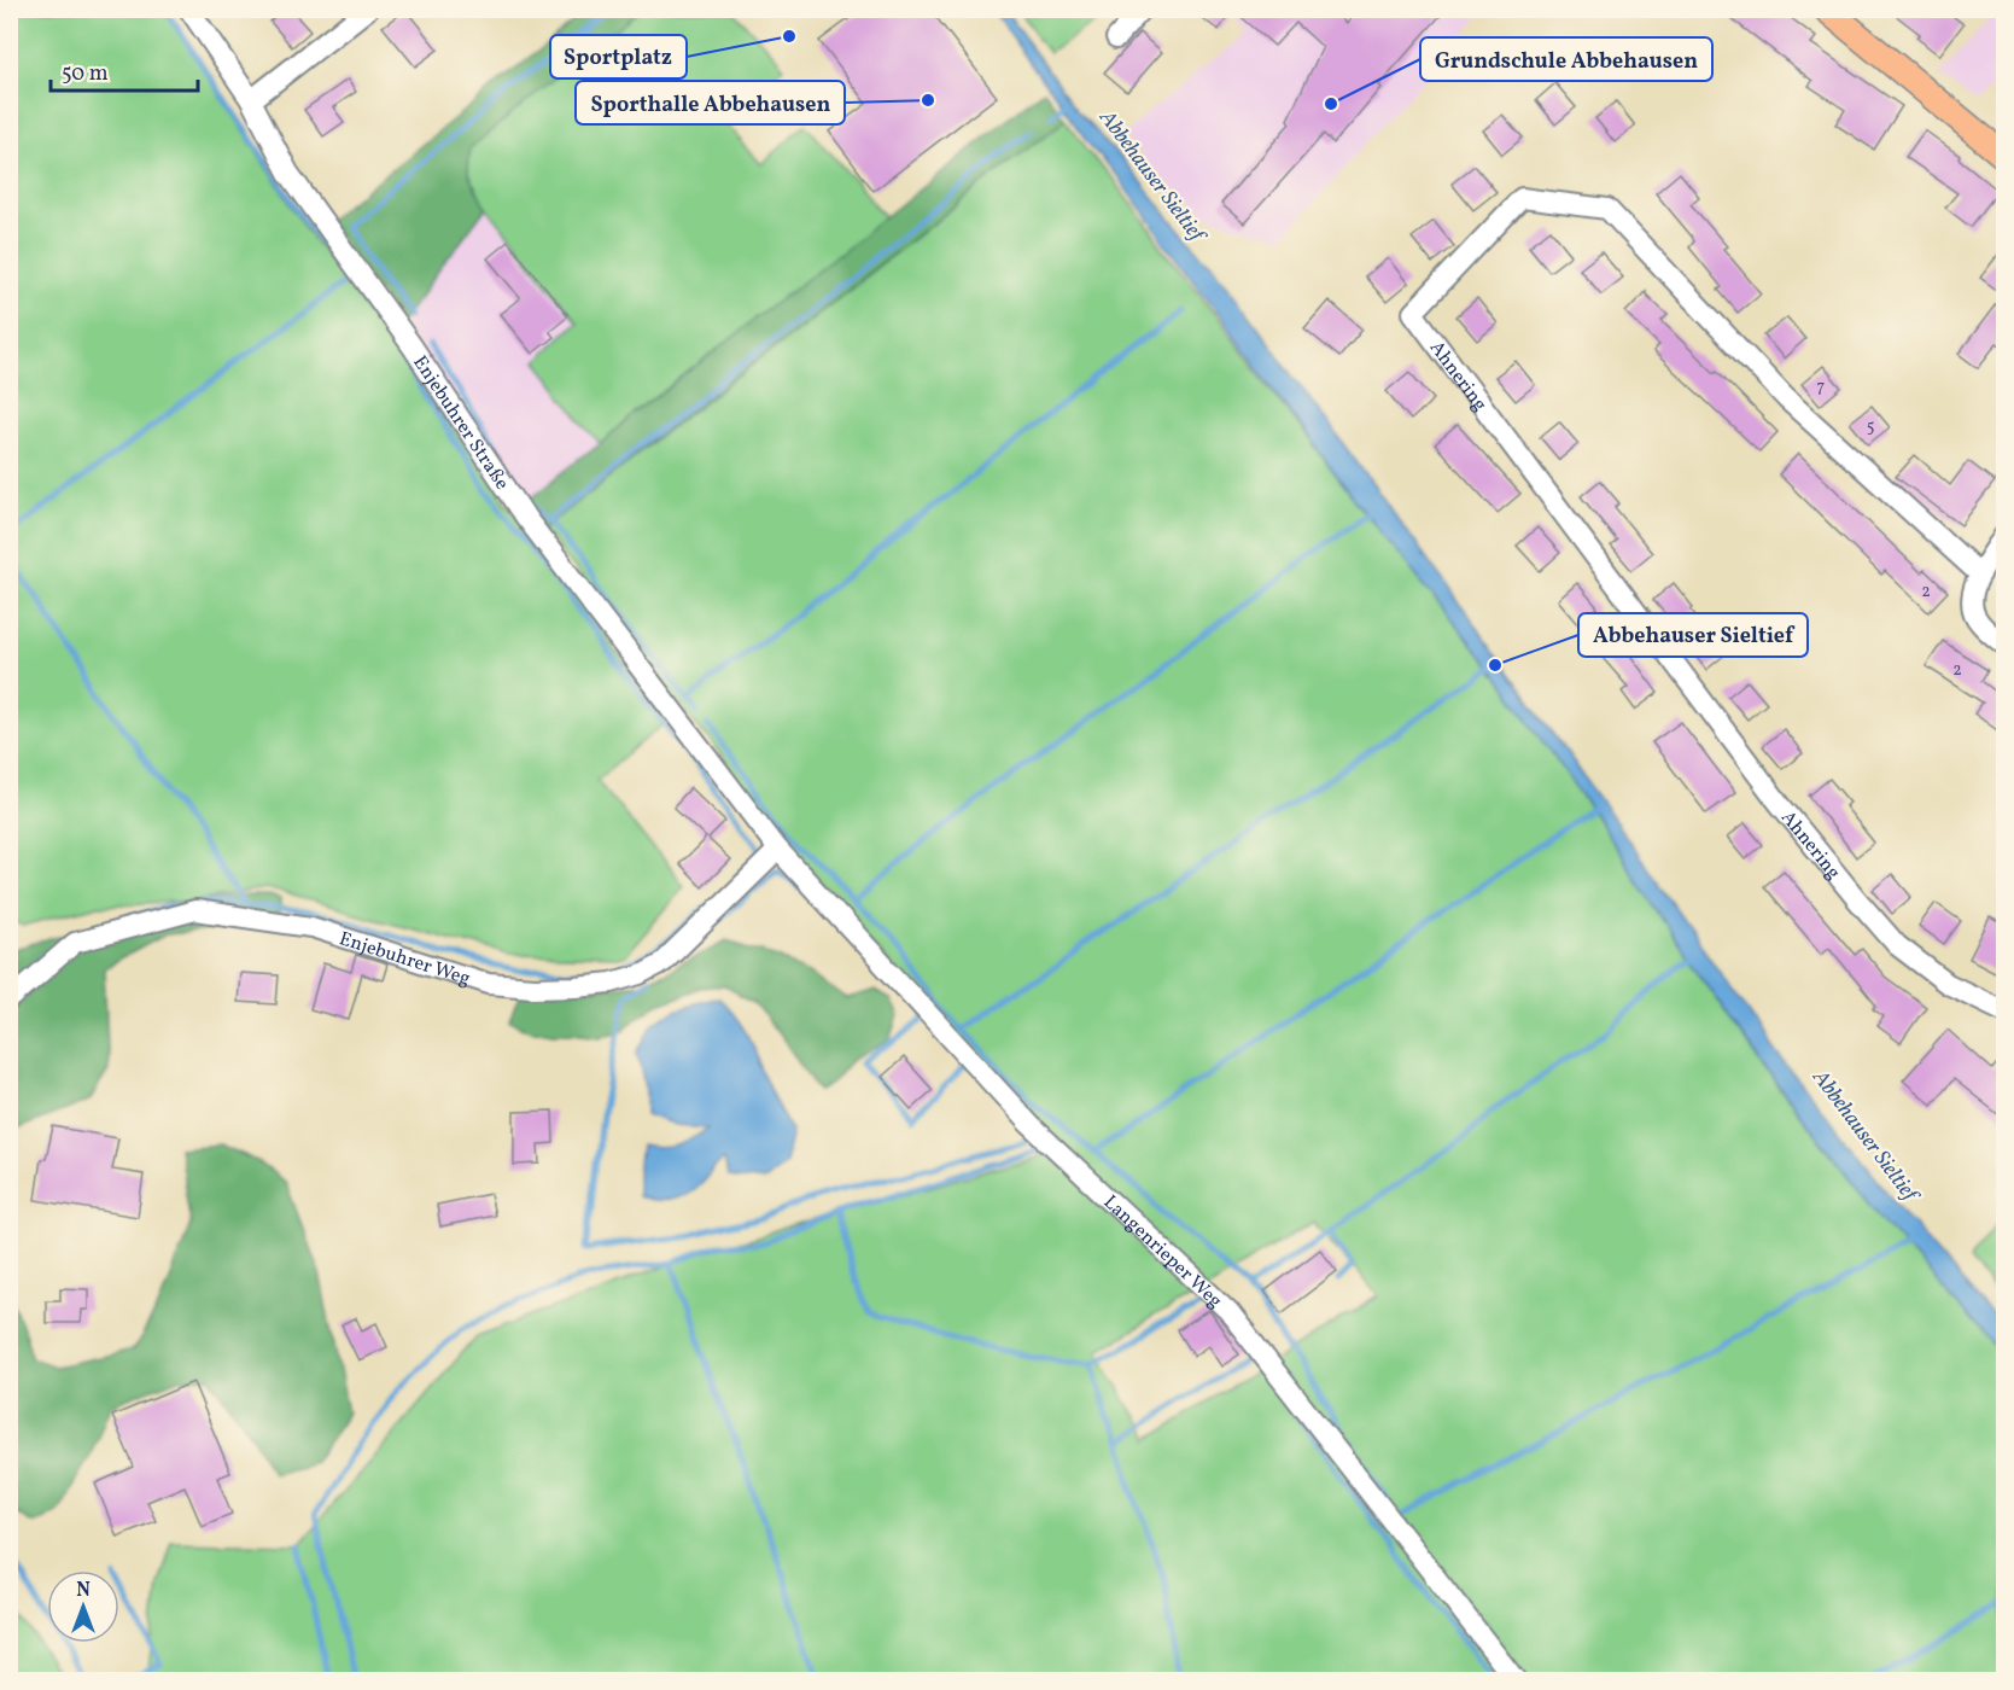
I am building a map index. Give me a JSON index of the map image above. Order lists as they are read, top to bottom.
{
  "streets": {
    "street": [
      "Ahnering",
      "Enjebuhrer Straße",
      "Enjebuhrer Weg",
      "Langenrieper Weg"
    ]
  },
  "crossings": [
    ["Enjebuhrer Straße", "Enjebuhrer Weg"],
    ["Enjebuhrer Straße", "Langenrieper Weg"],
    ["Enjebuhrer Weg", "Langenrieper Weg"]
  ],
  "water": ["Abbehauser Sieltief"],
  "places": [
    "Sportplatz",
    "Sporthalle Abbehausen",
    "Grundschule Abbehausen",
    "Abbehauser Sieltief"
  ],
  "house_numbers": [
    "7",
    "5",
    "2",
    "2"
  ],
  "scale_bar": "50 m",
  "north": "top"
}
